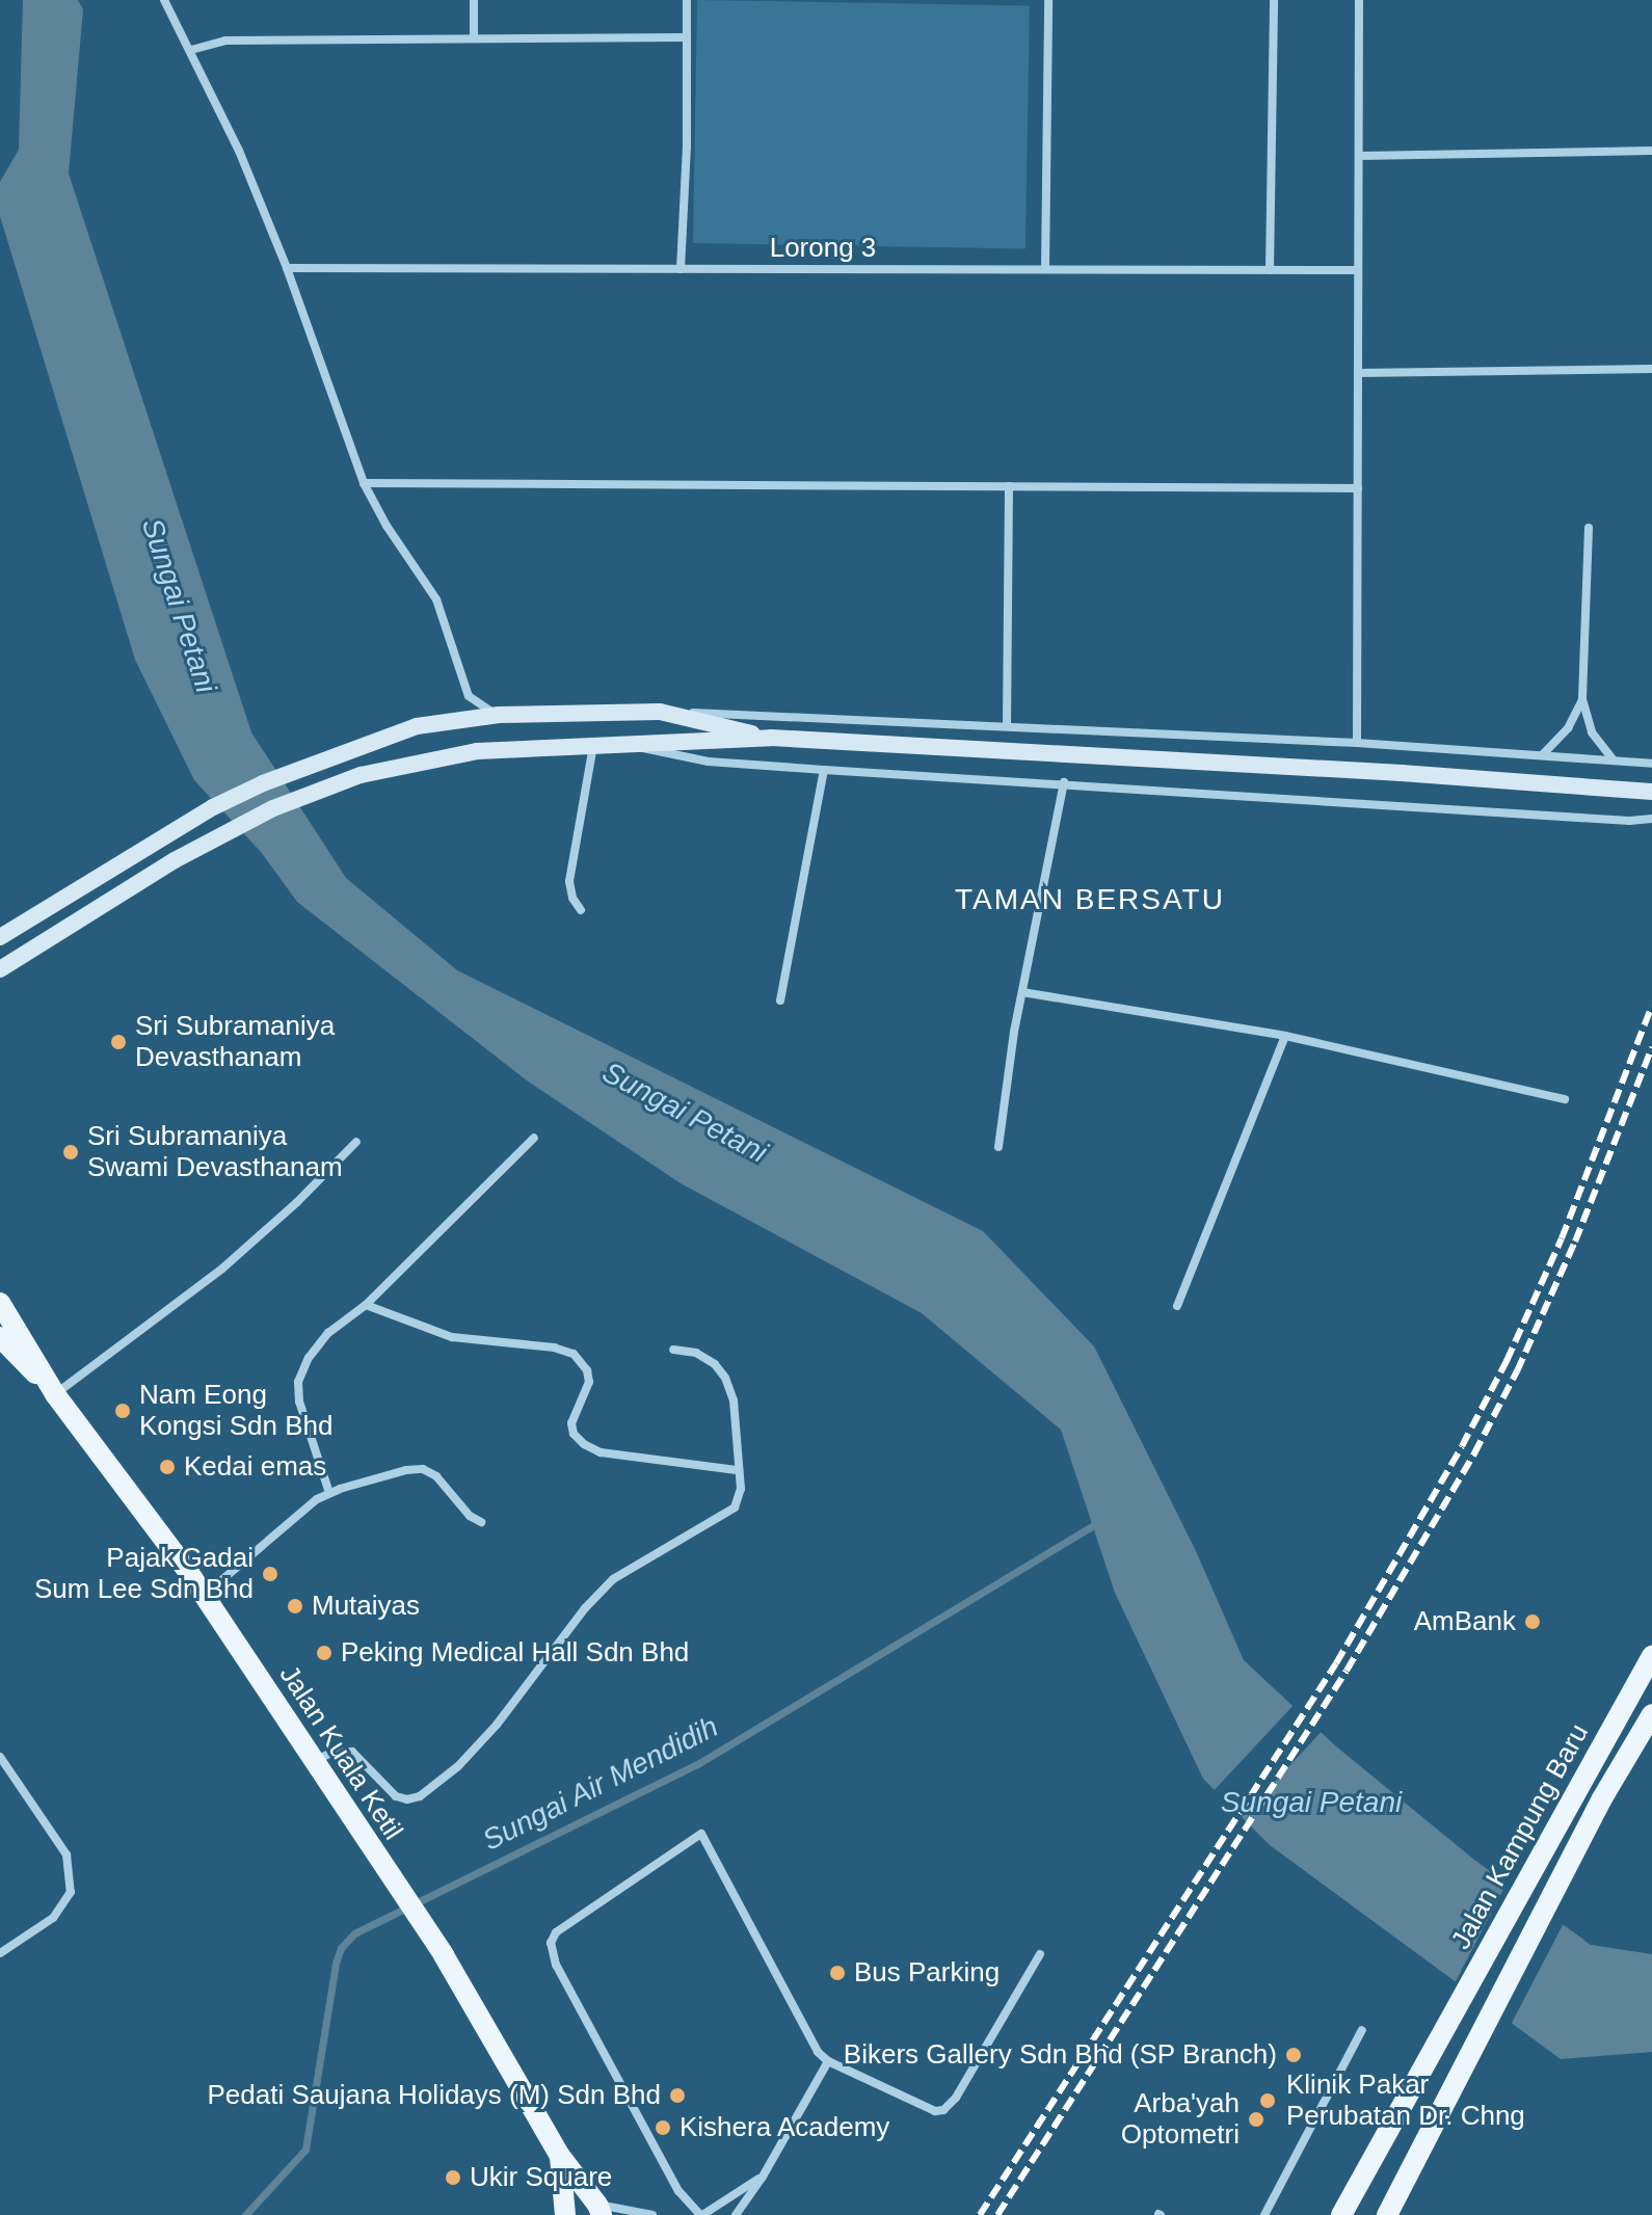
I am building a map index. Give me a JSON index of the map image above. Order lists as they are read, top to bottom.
{
  "streets": {
    "main road": ["Jalan Kuala Ketil", "Jalan Kampung Baru"],
    "street": ["Lorong 3"]
  },
  "districts": ["TAMAN BERSATU"],
  "water": ["Sungai Petani", "Sungai Air Mendidih"],
  "places": [
    "Sri Subramaniya Devasthanam",
    "Sri Subramaniya Swami Devasthanam",
    "Nam Eong Kongsi Sdn Bhd",
    "Kedai emas",
    "Pajak Gadai Sum Lee Sdn Bhd",
    "Mutaiyas",
    "AmBank",
    "Peking Medical Hall Sdn Bhd",
    "Bus Parking",
    "Bikers Gallery Sdn Bhd (SP Branch)",
    "Pedati Saujana Holidays (M) Sdn Bhd",
    "Klinik Pakar Perubatan Dr. Chng",
    "Arba'yah Optometri",
    "Kishera Academy",
    "Ukir Square"
  ]
}
